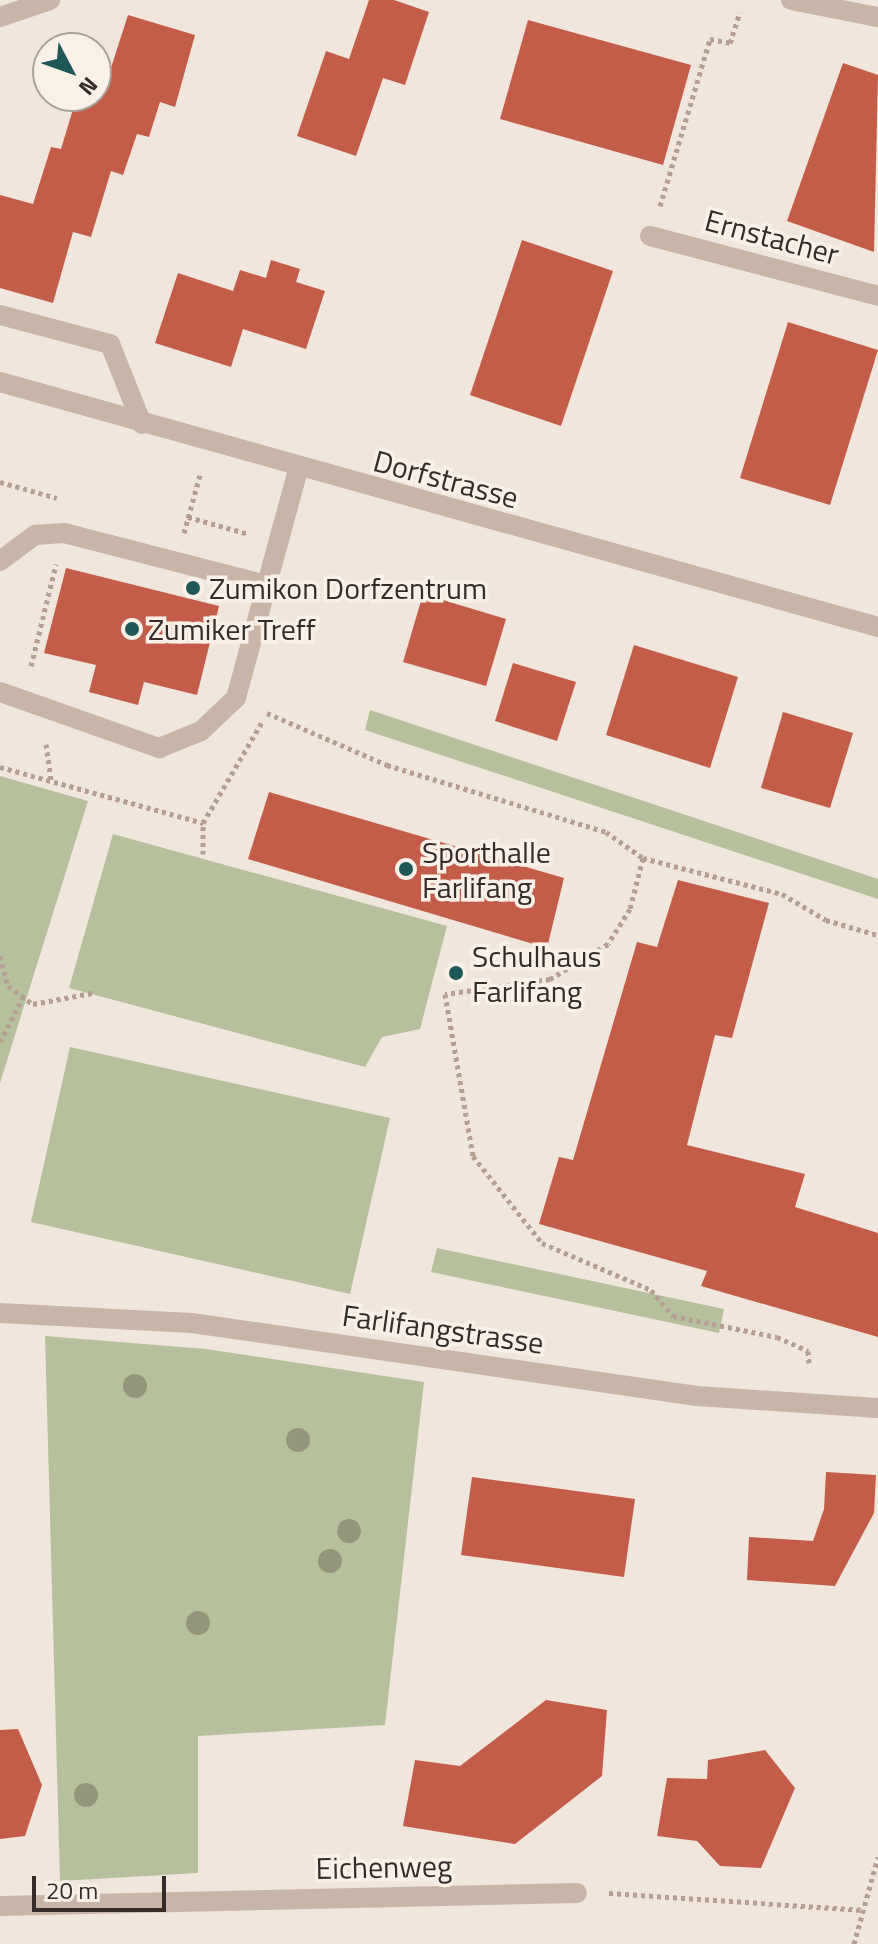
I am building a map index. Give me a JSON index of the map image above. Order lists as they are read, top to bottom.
{
  "streets": {
    "street": [
      "Ernstacher",
      "Dorfstrasse",
      "Farlifangstrasse",
      "Eichenweg"
    ]
  },
  "places": [
    "Zumikon Dorfzentrum",
    "Zumiker Treff",
    "Sporthalle Farlifang",
    "Schulhaus Farlifang"
  ],
  "scale_bar": "20 m",
  "north": "bottom right"
}
